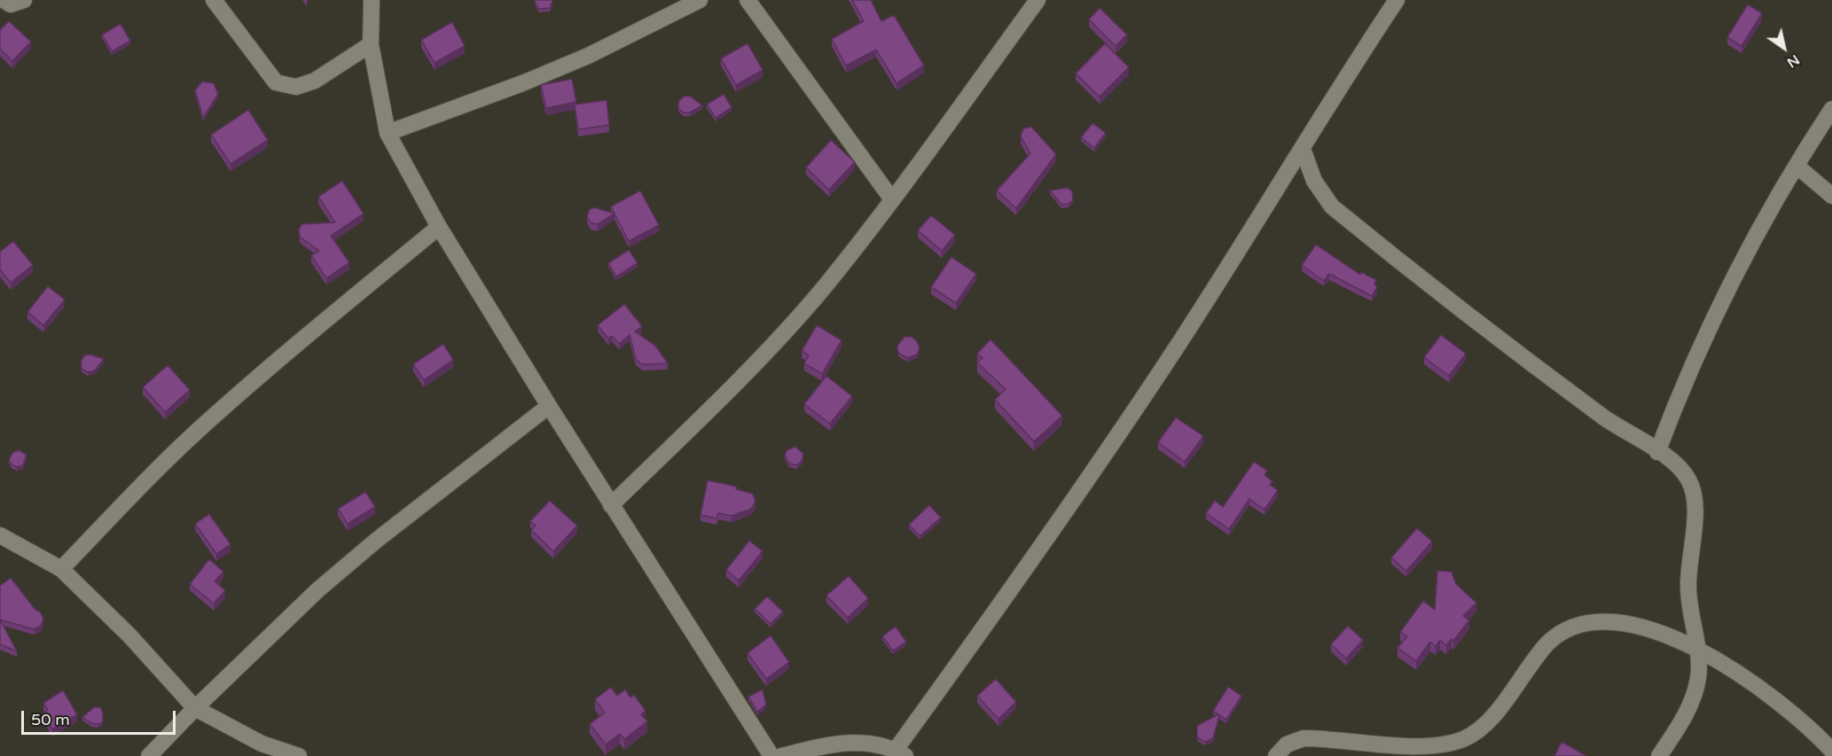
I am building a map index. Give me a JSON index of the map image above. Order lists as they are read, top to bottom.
{
  "scale_bar": "50 m",
  "north": "bottom right"
}
